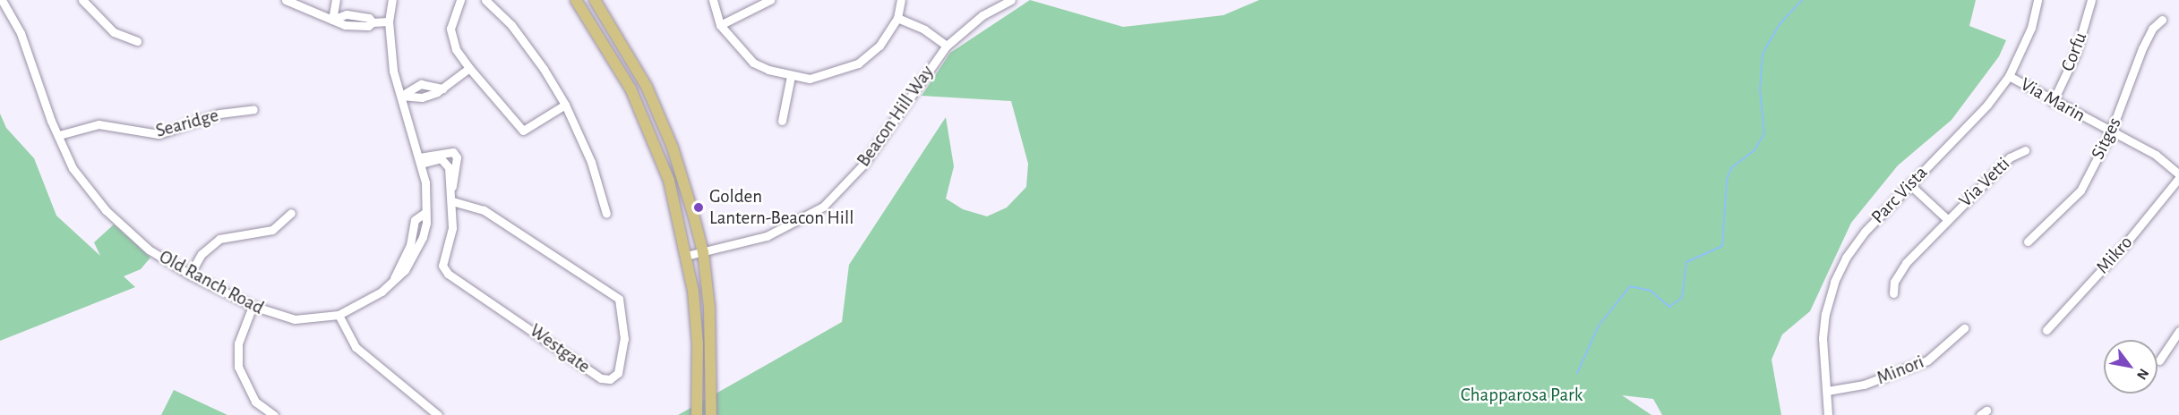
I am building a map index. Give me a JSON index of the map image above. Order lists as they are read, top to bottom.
{
  "streets": {
    "street": [
      "Corfu",
      "Via Marin",
      "Beacon Hill Way",
      "Searidge",
      "Sitges",
      "Via Vetti",
      "Parc Vista",
      "Mikro",
      "Old Ranch Road",
      "Westgate",
      "Minori"
    ]
  },
  "crossings": [
    ["Corfu", "Via Marin"],
    ["Via Marin", "Sitges"],
    ["Via Marin", "Parc Vista"],
    ["Via Marin", "Mikro"],
    ["Searidge", "Old Ranch Road"],
    ["Via Vetti", "Parc Vista"],
    ["Parc Vista", "Minori"],
    ["Old Ranch Road", "Westgate"]
  ],
  "parks": ["Chapparosa Park"],
  "places": ["Golden Lantern-Beacon Hill"],
  "north": "bottom right"
}
